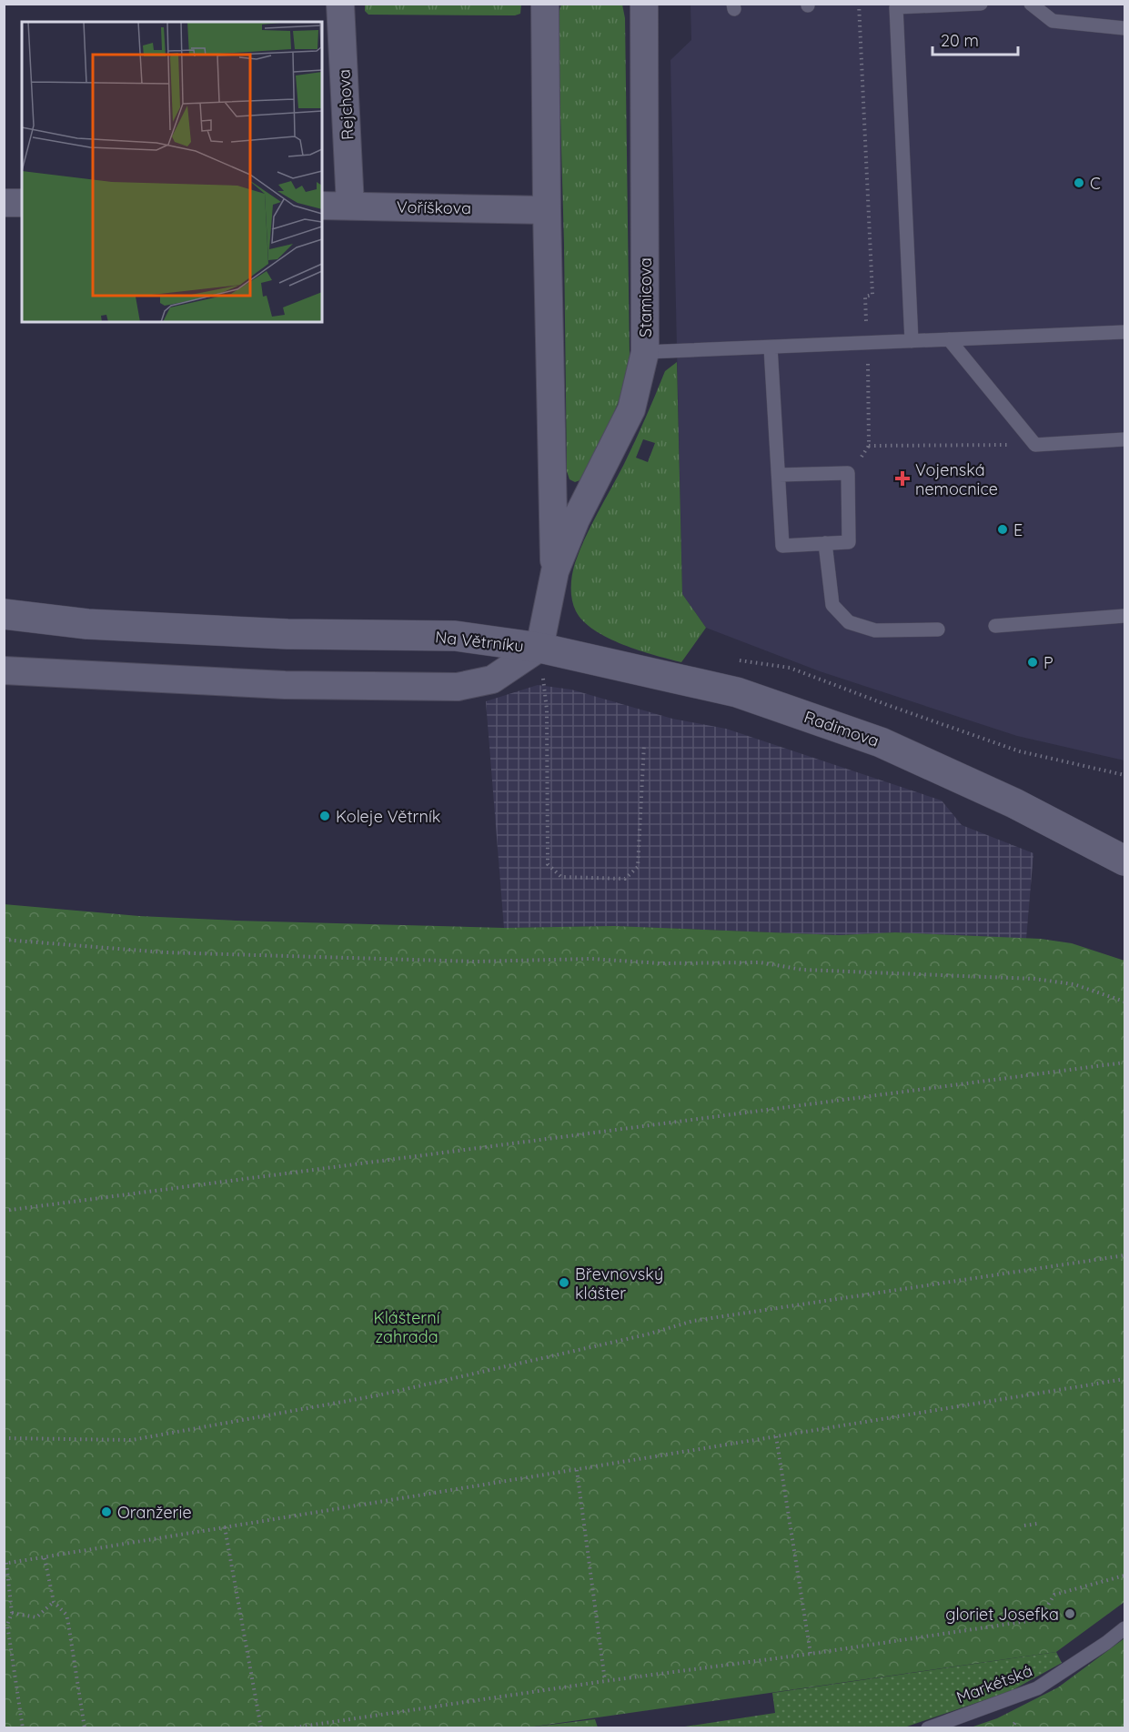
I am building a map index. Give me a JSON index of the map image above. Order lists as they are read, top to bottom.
{
  "streets": {
    "street": [
      "Rejchova",
      "Voříškova",
      "Stamicova",
      "Na Větrníku",
      "Radimova"
    ],
    "lane": ["Markétská"]
  },
  "crossings": [
    ["Rejchova", "Voříškova"],
    ["Voříškova", "Stamicova"],
    ["Stamicova", "Na Větrníku"],
    ["Stamicova", "Radimova"],
    ["Na Větrníku", "Radimova"]
  ],
  "parks": ["Klášterní zahrada"],
  "places": {
    "other": [
      "C",
      "E",
      "P",
      "Koleje Větrník",
      "Břevnovský klášter",
      "Oranžerie",
      "gloriet Josefka"
    ],
    "health": ["Vojenská nemocnice"]
  },
  "scale_bar": "20 m"
}
